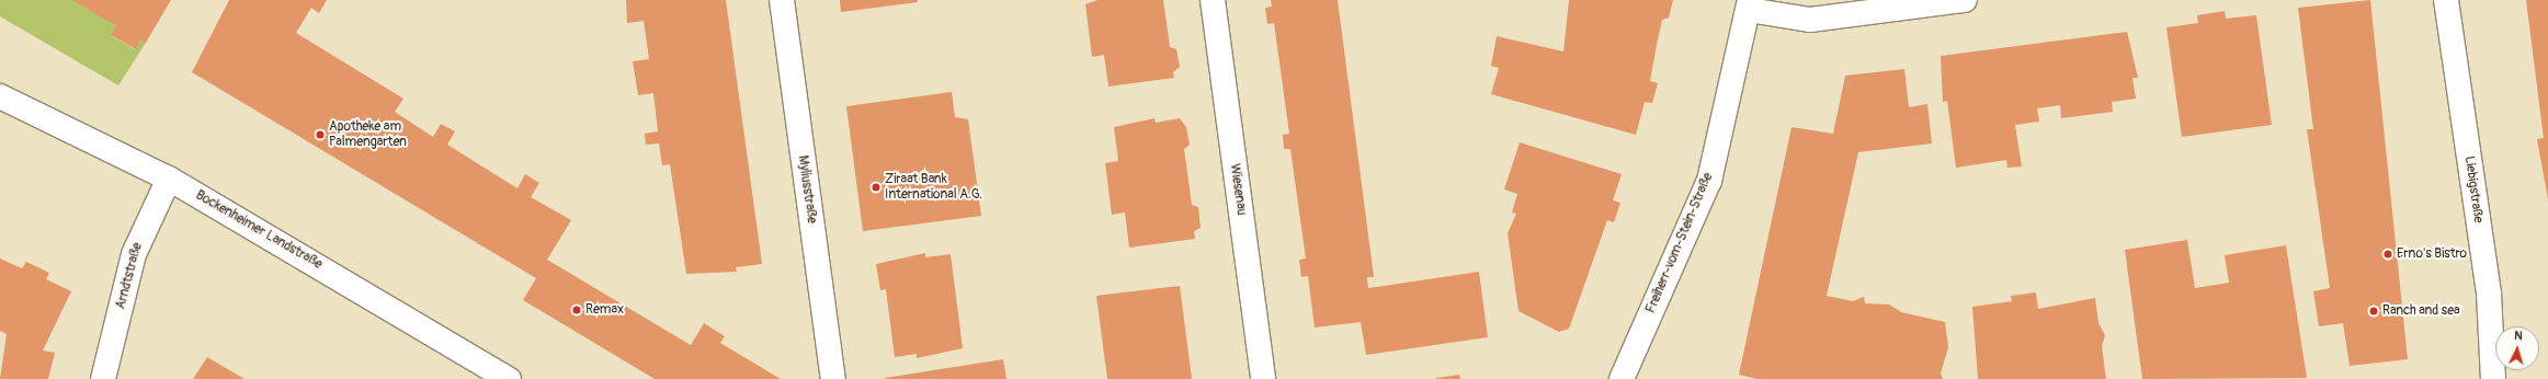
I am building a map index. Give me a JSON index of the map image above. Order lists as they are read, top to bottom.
{
  "streets": {
    "street": [
      "Myliusstraße",
      "Wiesenau",
      "Liebigstraße",
      "Bockenheimer Landstraße",
      "Freiherr-vom-Stein-Straße",
      "Arndtstraße"
    ]
  },
  "crossings": [
    ["Bockenheimer Landstraße", "Arndtstraße"]
  ],
  "places": [
    "Apotheke am Palmengarten",
    "Ziraat Bank International A.G.",
    "Erno's Bistro",
    "Remax",
    "Ranch and sea"
  ],
  "north": "top"
}
